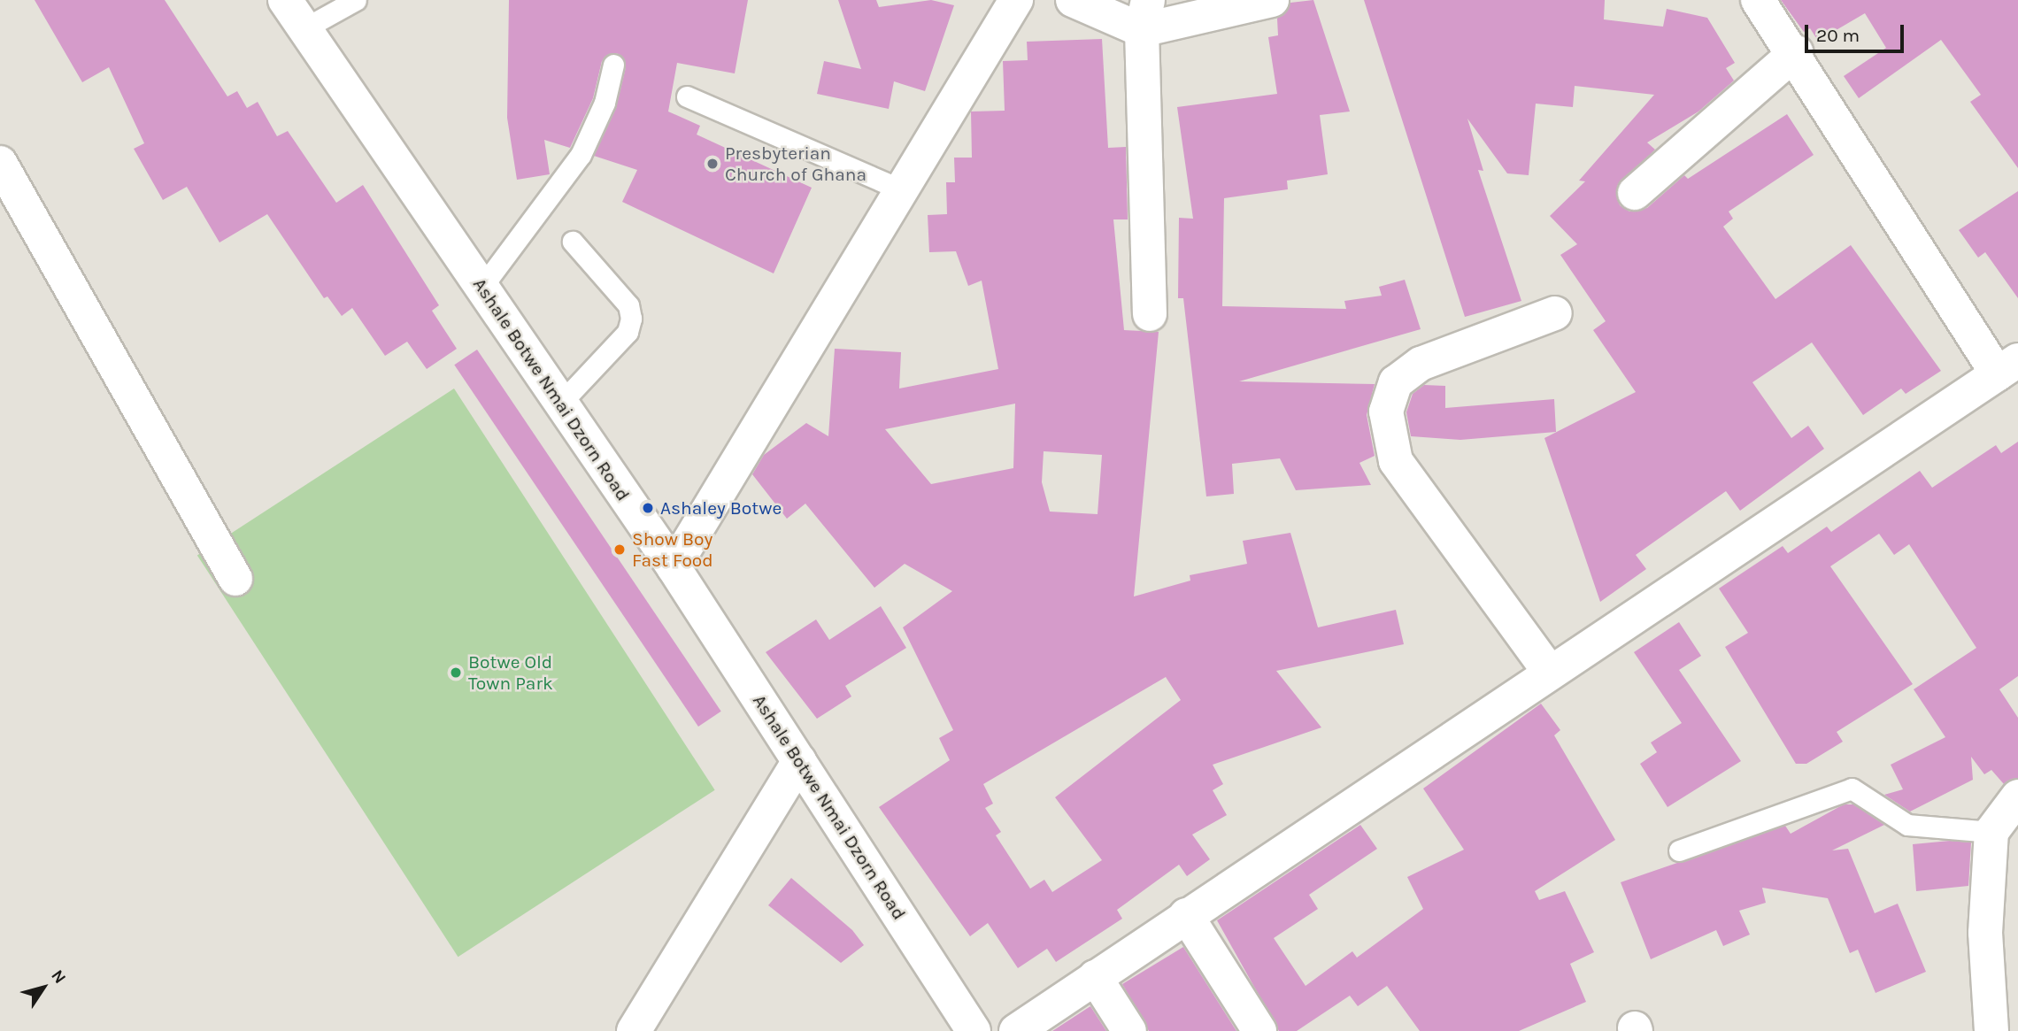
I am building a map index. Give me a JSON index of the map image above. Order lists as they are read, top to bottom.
{
  "streets": {
    "street": ["Ashale Botwe Nmai Dzorn Road"]
  },
  "places": [
    "Presbyterian Church of Ghana",
    "Ashaley Botwe",
    "Show Boy Fast Food",
    "Botwe Old Town Park"
  ],
  "scale_bar": "20 m",
  "north": "top right"
}
